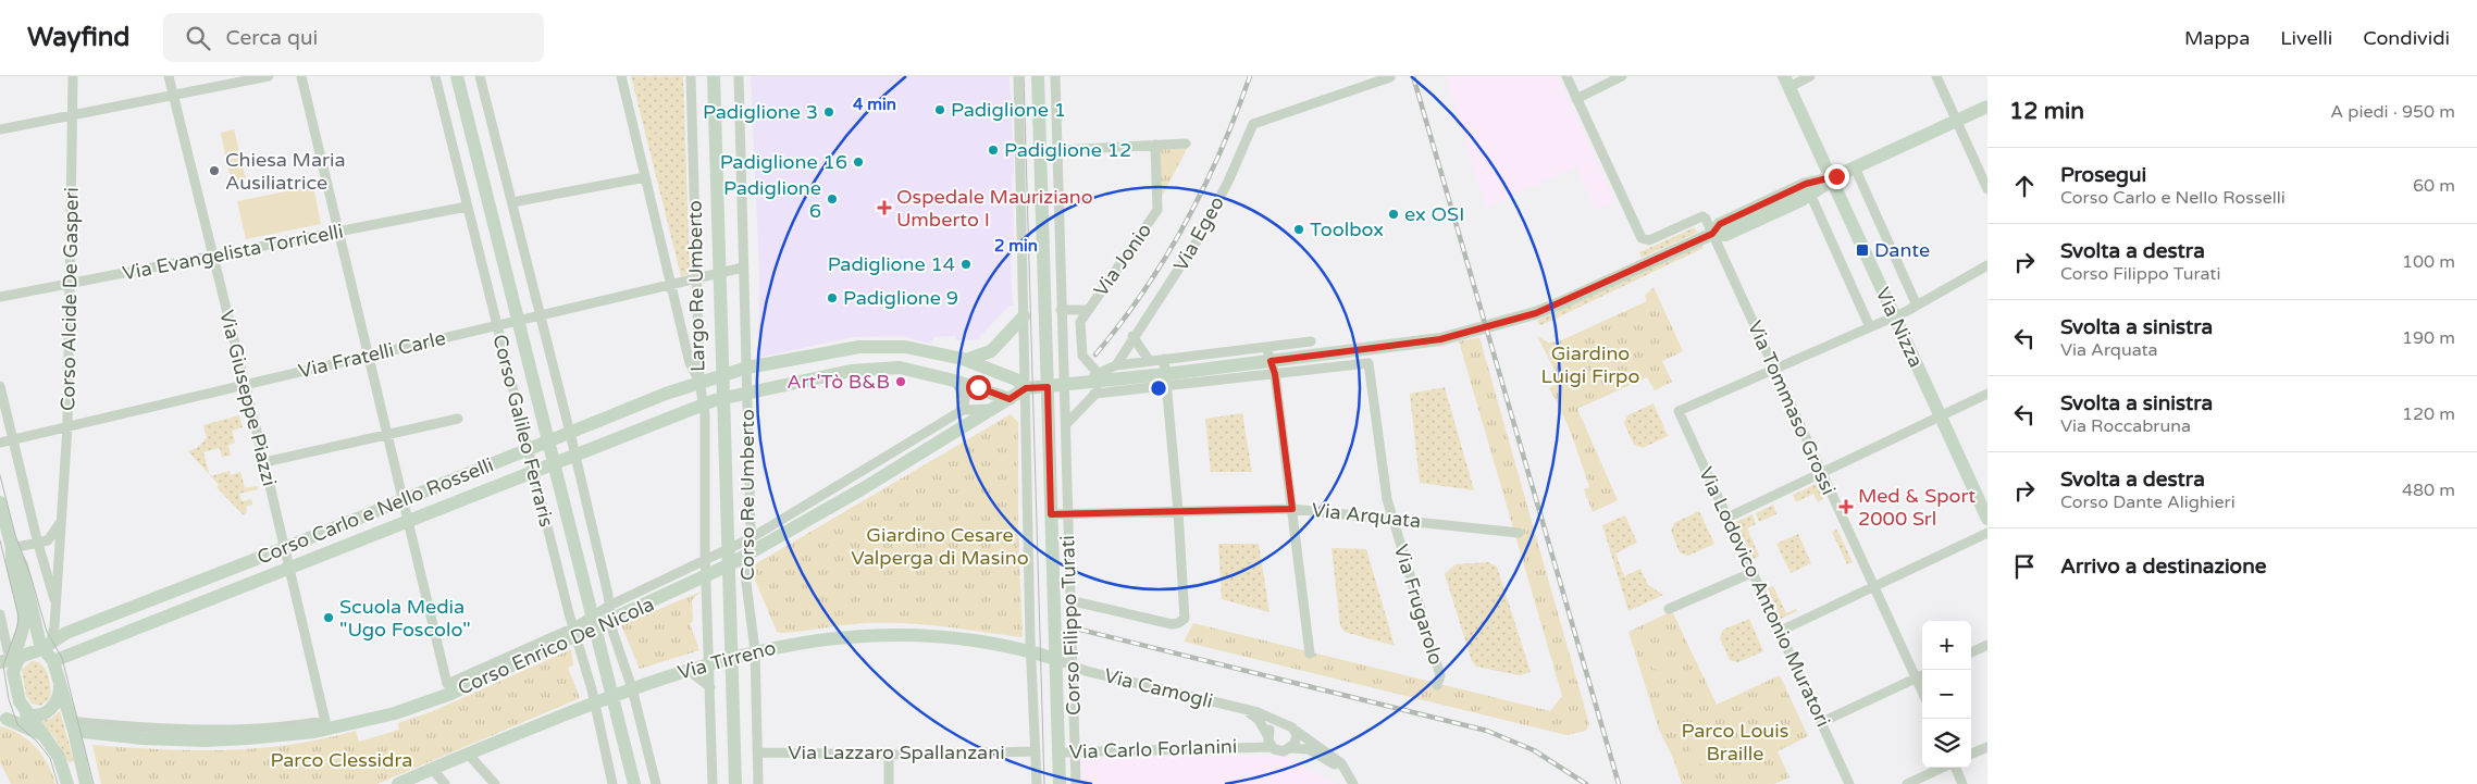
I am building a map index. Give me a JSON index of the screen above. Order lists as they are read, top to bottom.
{
  "streets": {
    "street": [
      "Via Egeo",
      "Via Evangelista Torricelli",
      "Via Jonio",
      "Largo Re Umberto",
      "Corso Alcide De Gasperi",
      "Via Nizza",
      "Via Fratelli Carle",
      "Via Giuseppe Piazzi",
      "Via Tommaso Grossi",
      "Corso Galileo Ferraris",
      "Corso Re Umberto",
      "Corso Carlo e Nello Rosselli",
      "Via Arquata",
      "Via Lodovico Antonio Muratori",
      "Via Frugarolo",
      "Corso Filippo Turati",
      "Corso Enrico De Nicola",
      "Via Tirreno",
      "Via Camogli",
      "Via Carlo Forlanini",
      "Via Lazzaro Spallanzani"
    ]
  },
  "crossings": [
    ["Via Evangelista Torricelli", "Corso Alcide De Gasperi"],
    ["Via Evangelista Torricelli", "Via Giuseppe Piazzi"],
    ["Via Evangelista Torricelli", "Corso Galileo Ferraris"],
    ["Largo Re Umberto", "Via Fratelli Carle"],
    ["Largo Re Umberto", "Corso Re Umberto"],
    ["Largo Re Umberto", "Corso Carlo e Nello Rosselli"],
    ["Corso Alcide De Gasperi", "Via Fratelli Carle"],
    ["Corso Alcide De Gasperi", "Corso Carlo e Nello Rosselli"],
    ["Via Fratelli Carle", "Via Giuseppe Piazzi"],
    ["Via Fratelli Carle", "Corso Galileo Ferraris"],
    ["Via Giuseppe Piazzi", "Corso Carlo e Nello Rosselli"],
    ["Via Giuseppe Piazzi", "Corso Enrico De Nicola"],
    ["Via Tommaso Grossi", "Via Lodovico Antonio Muratori"],
    ["Corso Galileo Ferraris", "Corso Carlo e Nello Rosselli"],
    ["Corso Galileo Ferraris", "Corso Enrico De Nicola"],
    ["Corso Galileo Ferraris", "Via Tirreno"],
    ["Corso Re Umberto", "Corso Carlo e Nello Rosselli"],
    ["Corso Re Umberto", "Corso Enrico De Nicola"],
    ["Corso Re Umberto", "Via Tirreno"],
    ["Corso Re Umberto", "Via Lazzaro Spallanzani"],
    ["Corso Carlo e Nello Rosselli", "Corso Filippo Turati"],
    ["Corso Carlo e Nello Rosselli", "Corso Enrico De Nicola"],
    ["Via Arquata", "Via Frugarolo"],
    ["Via Arquata", "Corso Filippo Turati"],
    ["Corso Filippo Turati", "Via Tirreno"],
    ["Corso Filippo Turati", "Via Camogli"],
    ["Corso Filippo Turati", "Via Carlo Forlanini"],
    ["Corso Filippo Turati", "Via Lazzaro Spallanzani"],
    ["Via Tirreno", "Via Camogli"],
    ["Via Camogli", "Via Carlo Forlanini"]
  ],
  "parks": [
    "Giardino Luigi Firpo",
    "Giardino Cesare Valperga di Masino",
    "Parco Louis Braille",
    "Parco Clessidra"
  ],
  "places": {
    "other": [
      "Padiglione 1",
      "Padiglione 3",
      "Padiglione 12",
      "Padiglione 16",
      "Chiesa Maria Ausiliatrice",
      "Padiglione 6",
      "ex OSI",
      "Toolbox",
      "Padiglione 14",
      "Padiglione 9",
      "Art'Tò B&B",
      "Scuola Media \"Ugo Foscolo\""
    ],
    "health": ["Ospedale Mauriziano Umberto I", "Med & Sport 2000 Srl"],
    "transit": ["Dante"]
  },
  "page": {
    "header": "Wayfind",
    "search": "Cerca qui",
    "nav": ["Mappa", "Livelli", "Condividi"],
    "heading": ["12 min", "A piedi · 950 m"],
    "list": [
      ["Prosegui", "Corso Carlo e Nello Rosselli", "60 m"],
      ["Svolta a destra", "Corso Filippo Turati", "100 m"],
      ["Svolta a sinistra", "Via Arquata", "190 m"],
      ["Svolta a sinistra", "Via Roccabruna", "120 m"],
      ["Svolta a destra", "Corso Dante Alighieri", "480 m"],
      "Arrivo a destinazione"
    ],
    "map_buttons": ["+", "−"]
  },
  "rings": ["4 min", "2 min"]
}
